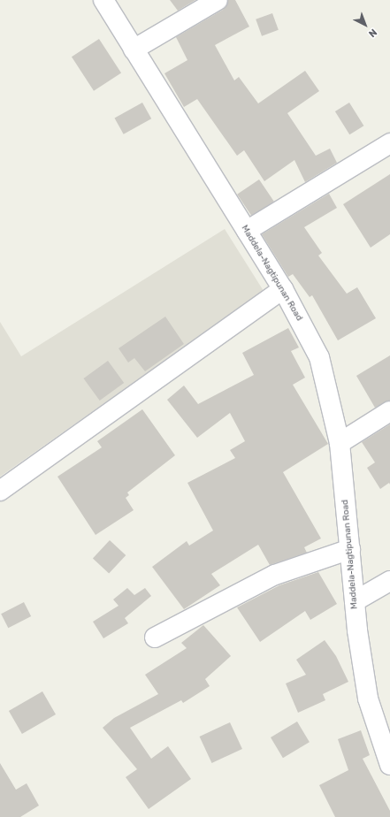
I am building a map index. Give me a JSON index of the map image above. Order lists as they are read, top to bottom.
{
  "streets": {
    "street": ["Maddela-Nagtipunan Road"]
  },
  "north": "bottom right"
}
